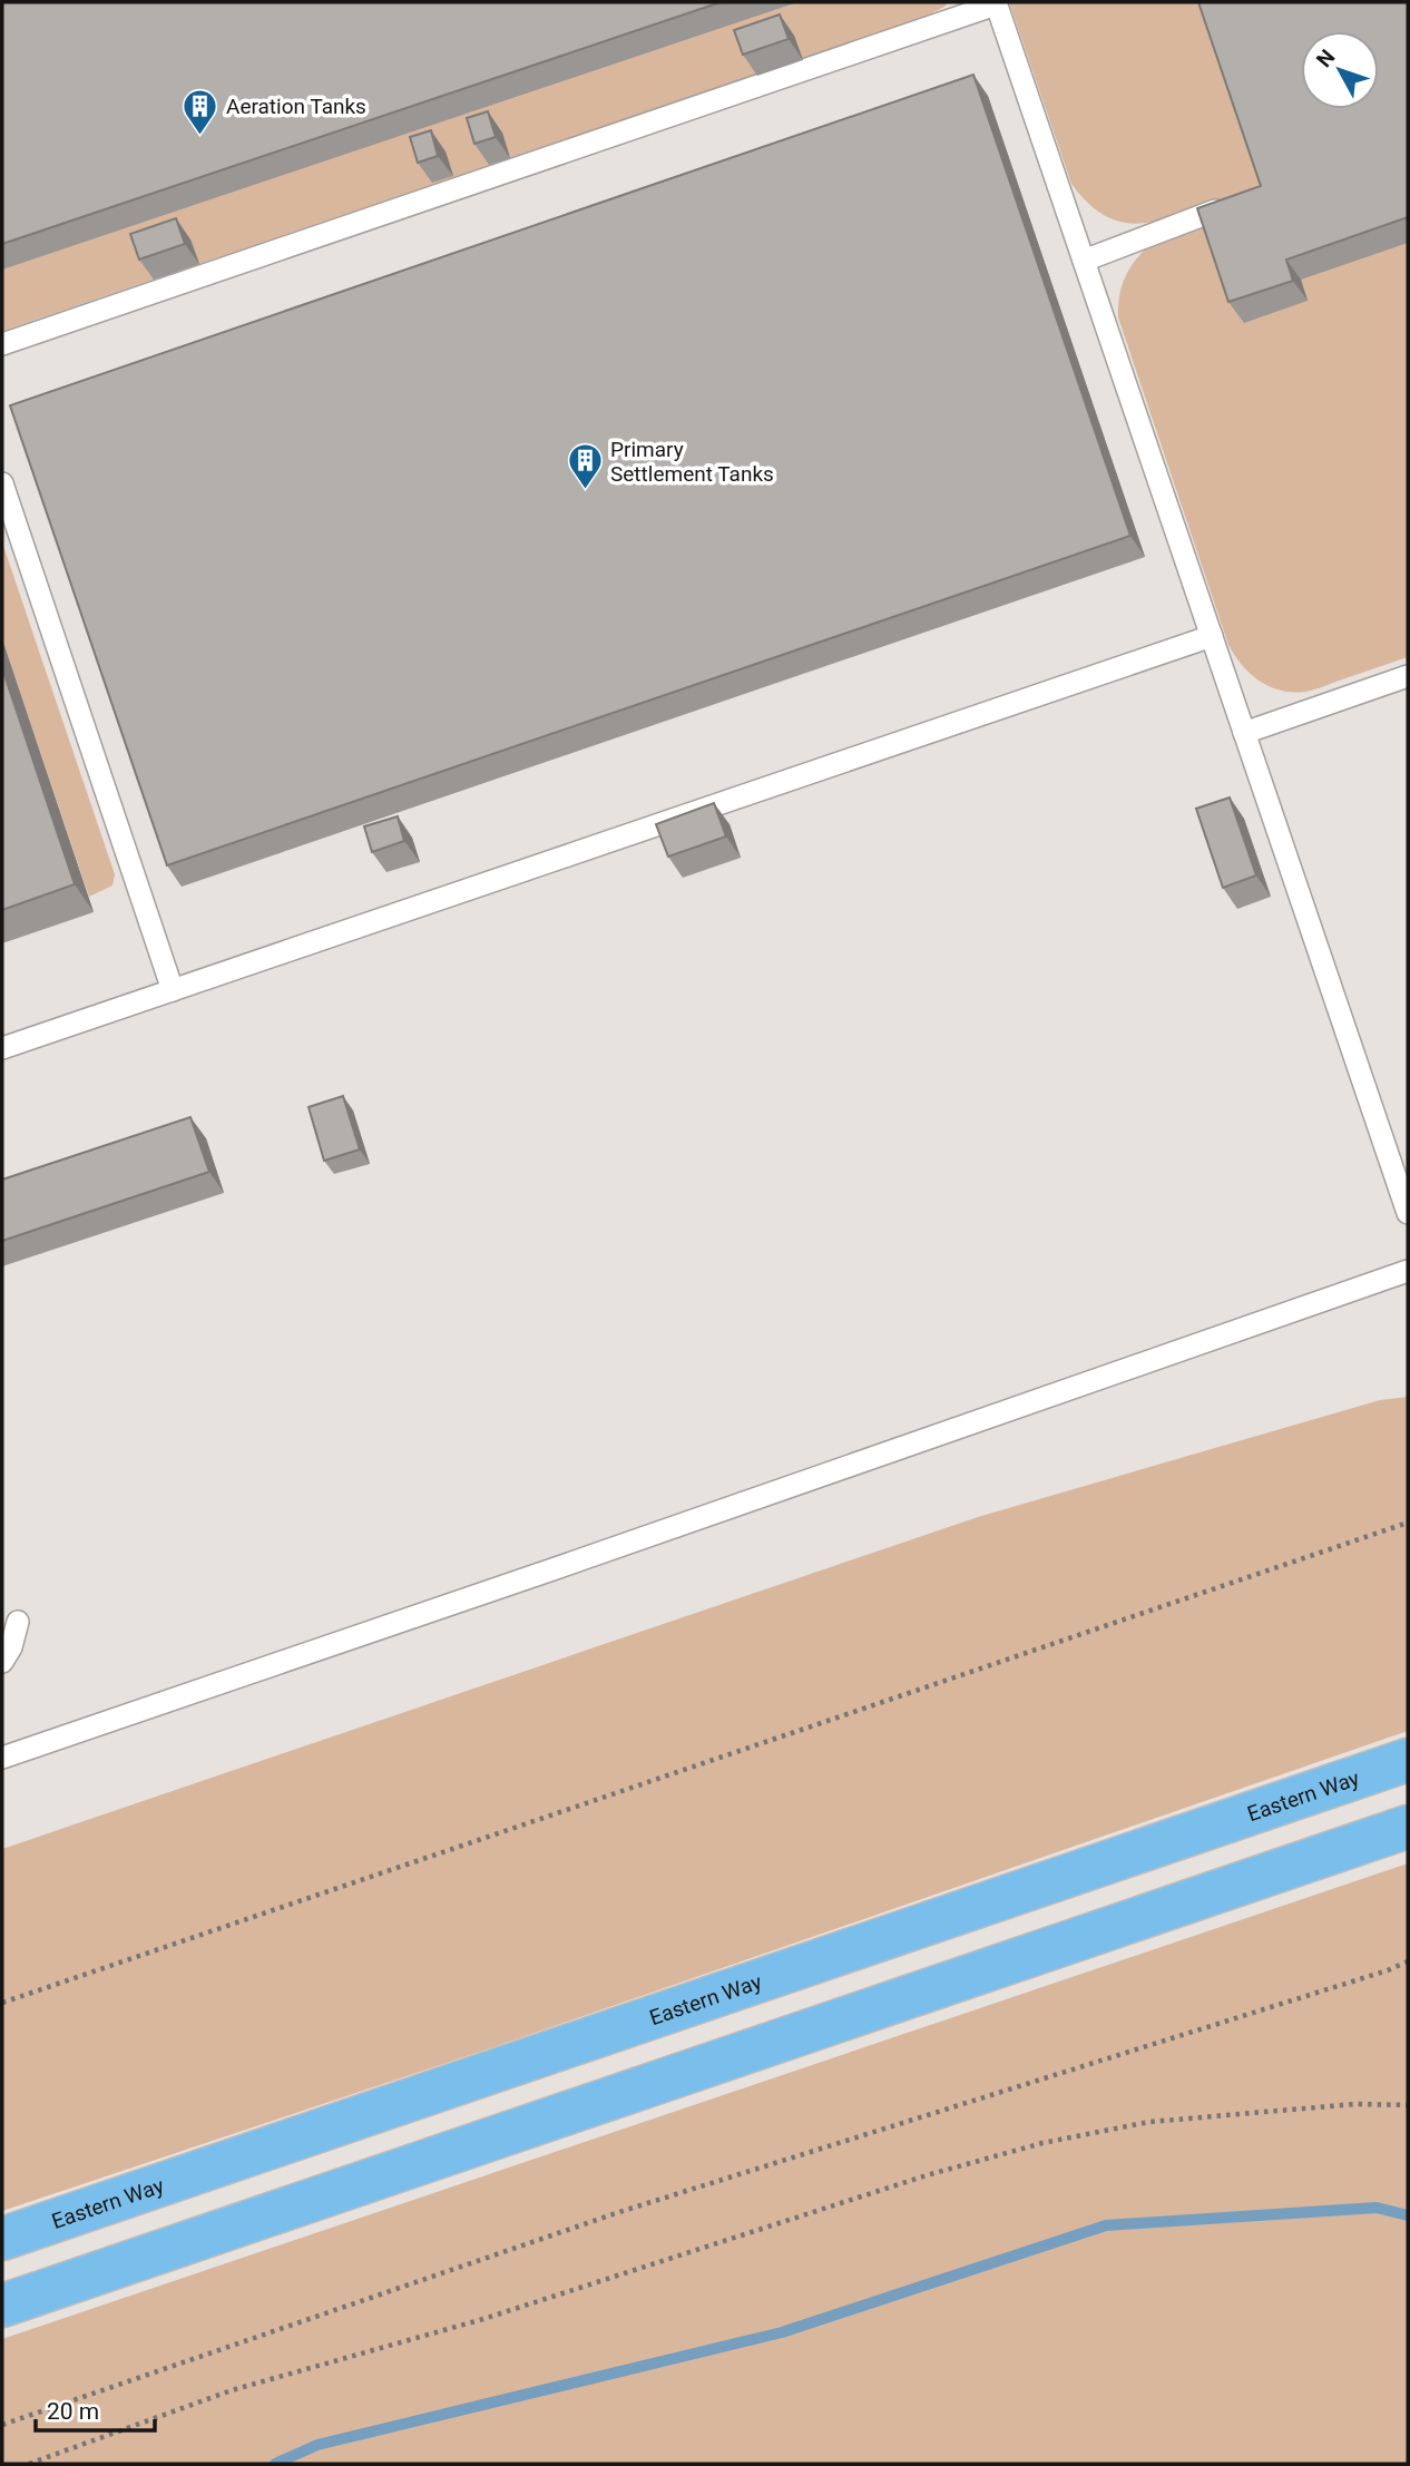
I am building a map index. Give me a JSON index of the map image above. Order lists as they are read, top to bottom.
{
  "streets": {
    "main road": ["Eastern Way"]
  },
  "places": {
    "building": ["Aeration Tanks", "Primary Settlement Tanks"]
  },
  "scale_bar": "20 m",
  "north": "top left"
}
